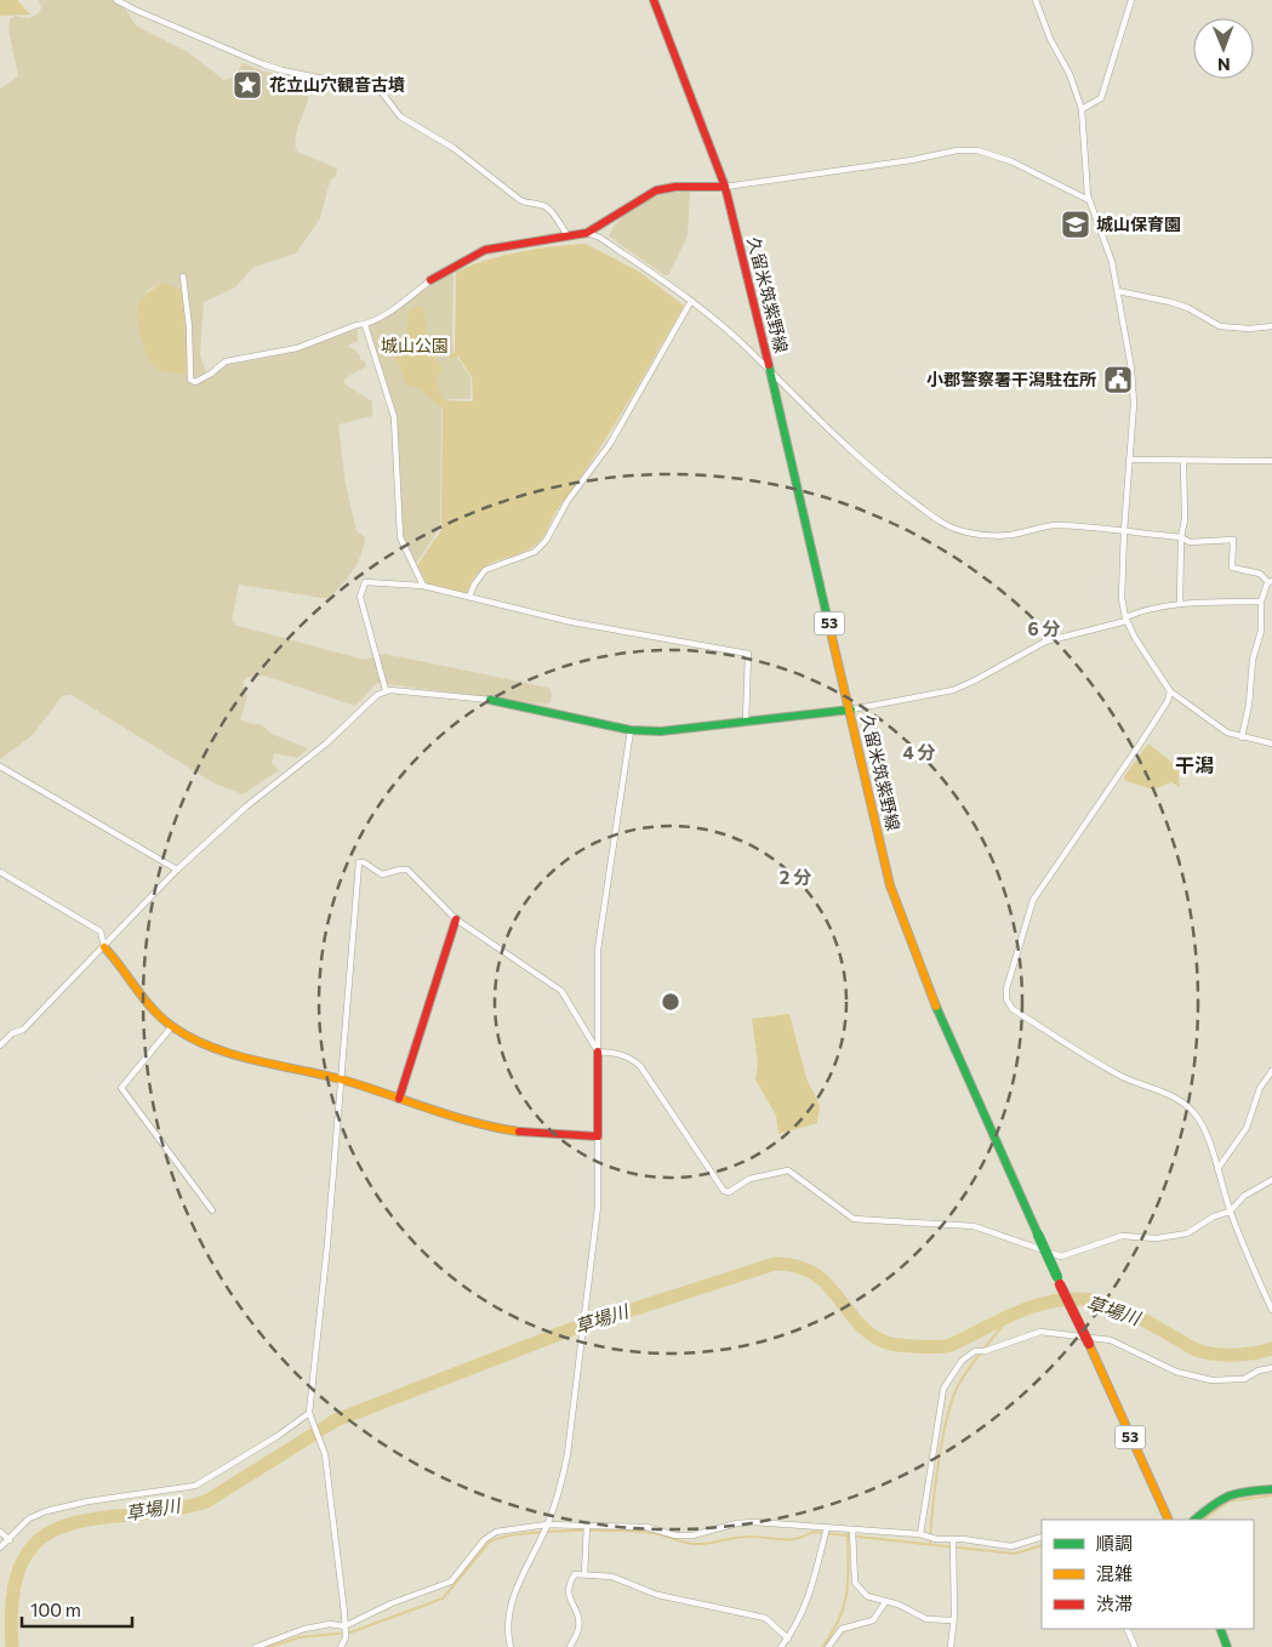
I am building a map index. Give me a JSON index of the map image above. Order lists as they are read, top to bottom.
{
  "streets": {
    "main road": ["久留米筑紫野線", "53"]
  },
  "districts": ["干潟"],
  "water": ["草場川"],
  "parks": ["城山公園"],
  "places": {
    "place": ["花立山穴観音古墳"],
    "school or university": ["城山保育園"],
    "public building": ["小郡警察署干潟駐在所"]
  },
  "legend": ["順調", "混雑", "渋滞"],
  "scale_bar": "100 m",
  "north": "bottom",
  "rings": ["6 分", "4 分", "2 分"]
}
